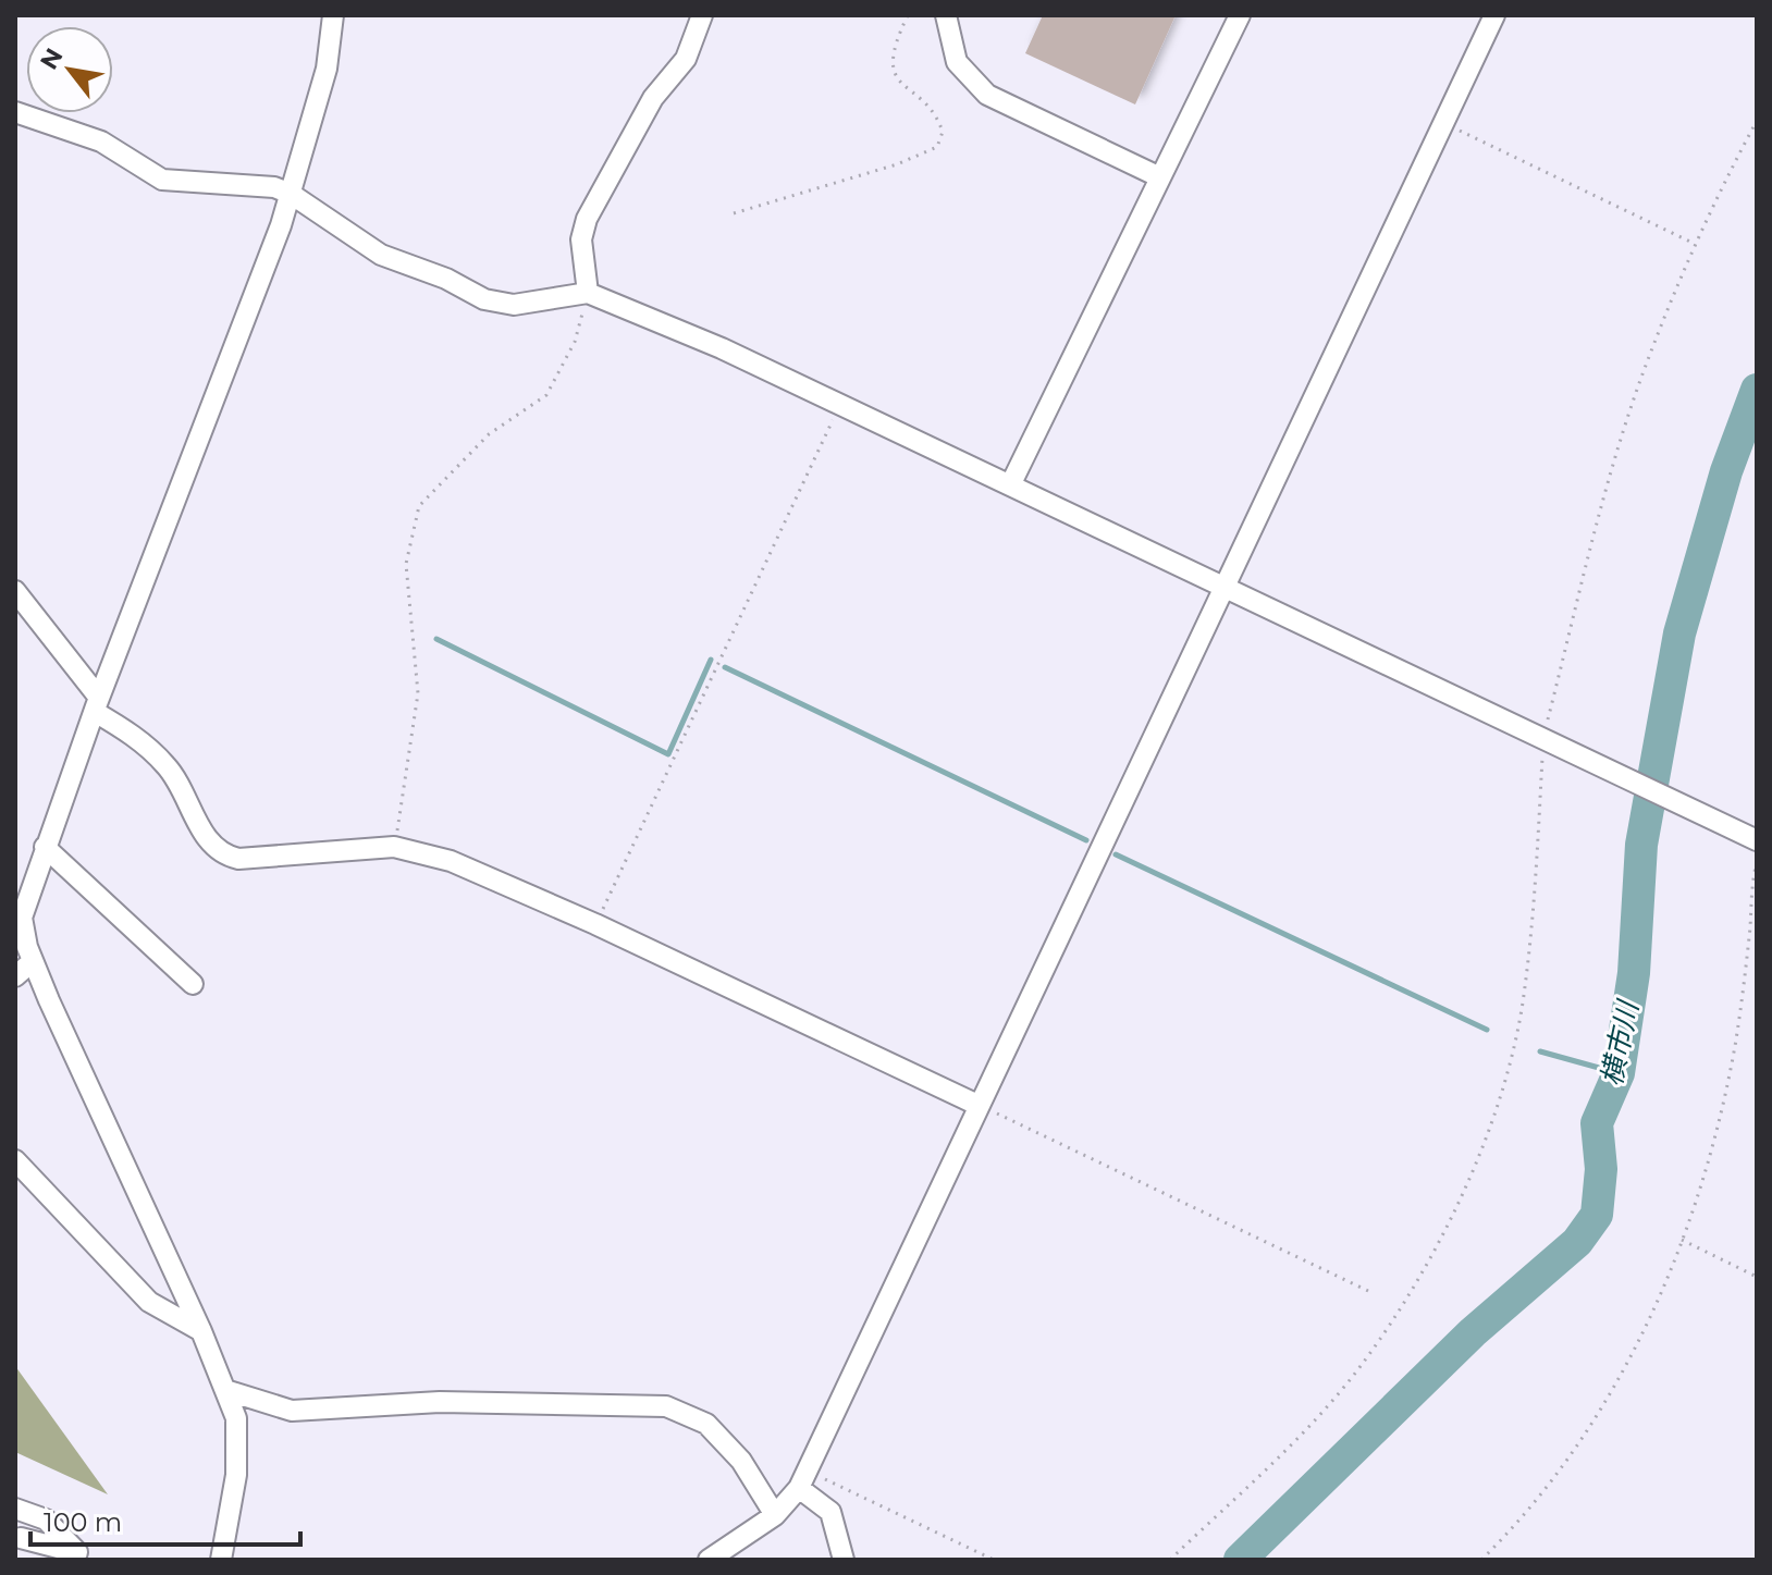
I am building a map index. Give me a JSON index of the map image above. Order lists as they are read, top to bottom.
{
  "water": ["横市川"],
  "scale_bar": "100 m",
  "north": "top left"
}
